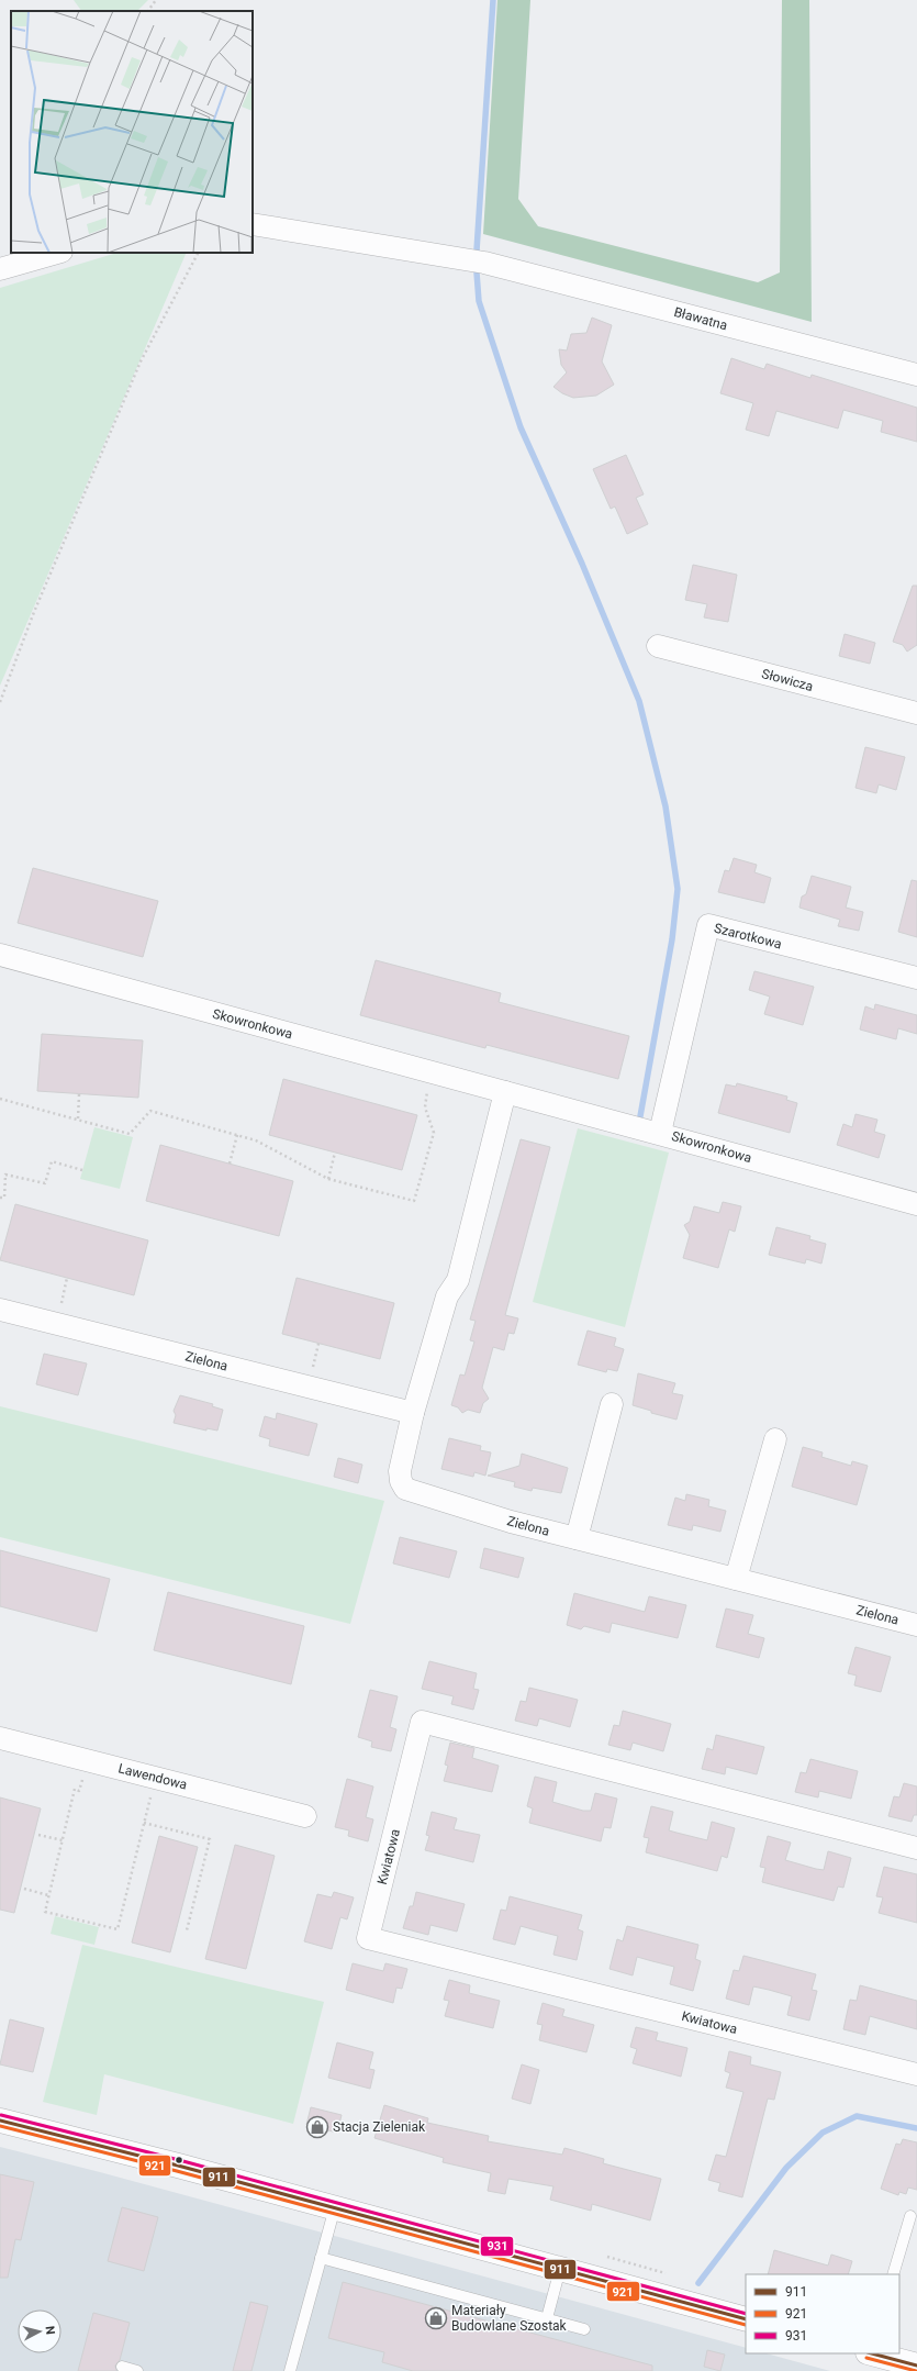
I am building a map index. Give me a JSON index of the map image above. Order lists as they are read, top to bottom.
{
  "streets": {
    "street": [
      "Bławatna",
      "Słowicza",
      "Szarotkowa",
      "Skowronkowa",
      "Zielona",
      "Lawendowa",
      "Kwiatowa"
    ]
  },
  "crossings": [
    ["Szarotkowa", "Skowronkowa"],
    ["Skowronkowa", "Zielona"]
  ],
  "places": {
    "shop": ["Stacja Zieleniak", "Materiały Budowlane Szostak"]
  },
  "lines": ["transit line 931", "transit line 911", "transit line 921"],
  "legend": ["911", "921", "931"],
  "north": "right"
}
